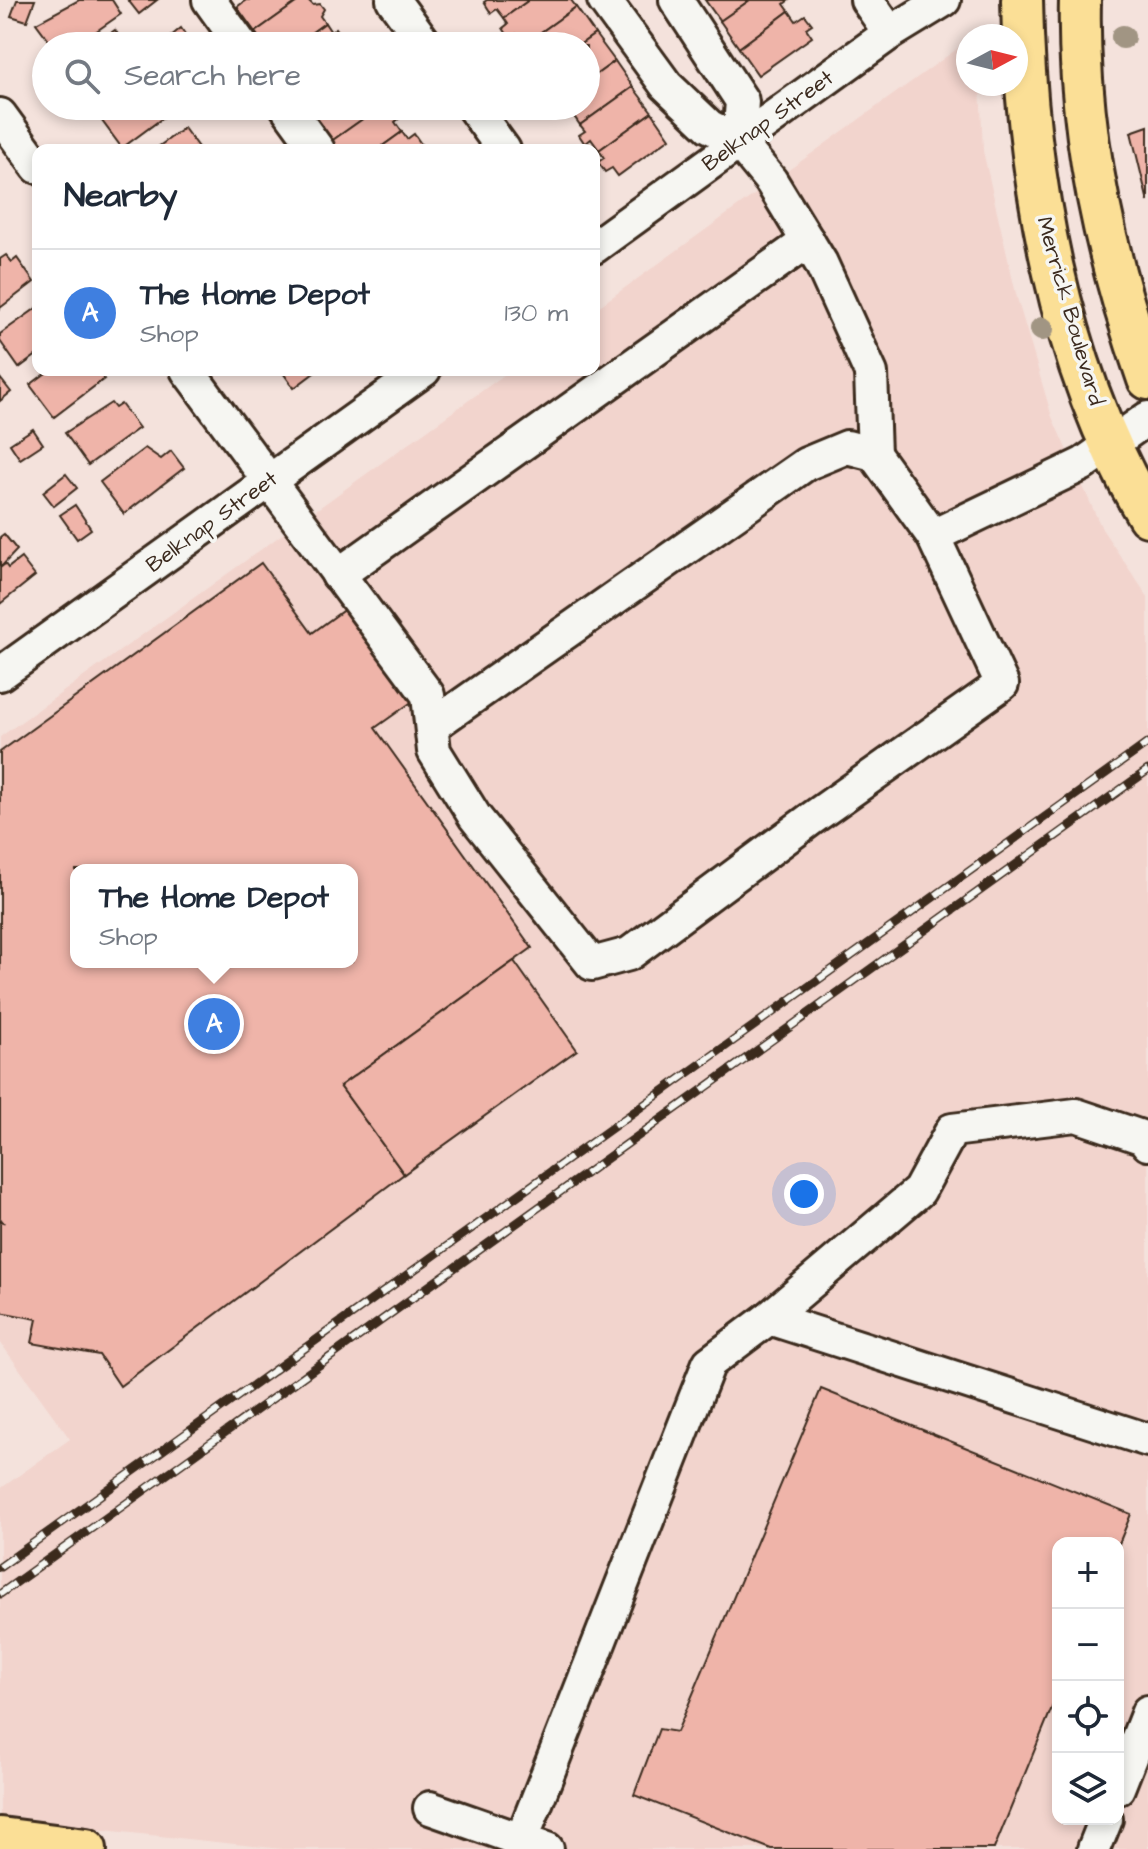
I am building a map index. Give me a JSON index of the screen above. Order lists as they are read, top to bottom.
{
  "streets": {
    "main road": ["Merrick Boulevard"],
    "street": ["Belknap Street"]
  },
  "north": "right",
  "page": {
    "search": "Search here",
    "heading": "Nearby",
    "list": [
      {
        "mark": "A",
        "name": "The Home Depot",
        "note": "Shop",
        "value": "130 m"
      }
    ],
    "popup": ["The Home Depot", "Shop"],
    "pins": "A",
    "map_buttons": ["+", "−"]
  }
}
